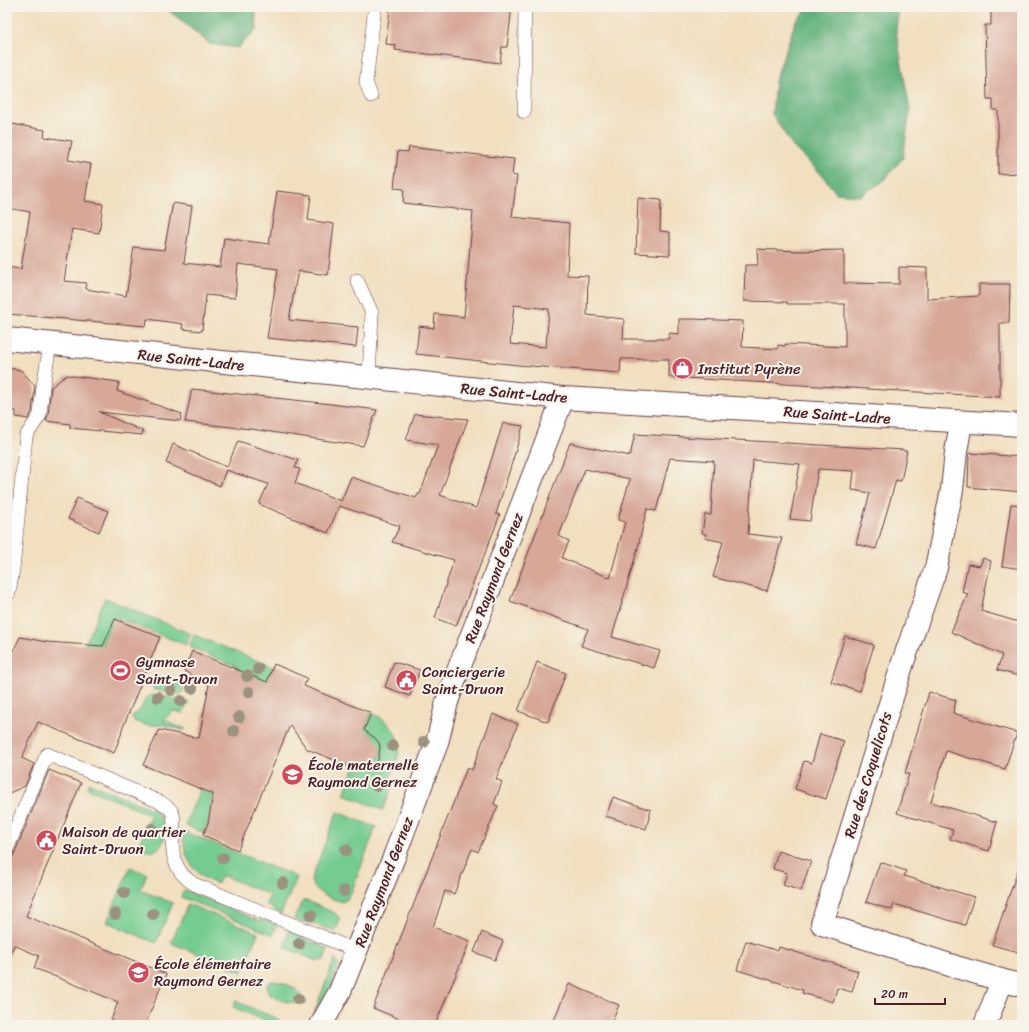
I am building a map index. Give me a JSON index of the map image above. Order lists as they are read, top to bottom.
{
  "streets": {
    "street": ["Rue Saint-Ladre", "Rue Raymond Gernez", "Rue des Coquelicots"]
  },
  "crossings": [
    ["Rue Saint-Ladre", "Rue Raymond Gernez"],
    ["Rue Saint-Ladre", "Rue des Coquelicots"]
  ],
  "places": {
    "shop": ["Institut Pyrène"],
    "sports": ["Gymnase Saint-Druon"],
    "public building": ["Conciergerie Saint-Druon", "Maison de quartier Saint-Druon"],
    "school or university": ["École maternelle Raymond Gernez", "École élémentaire Raymond Gernez"]
  },
  "scale_bar": "20 m"
}
